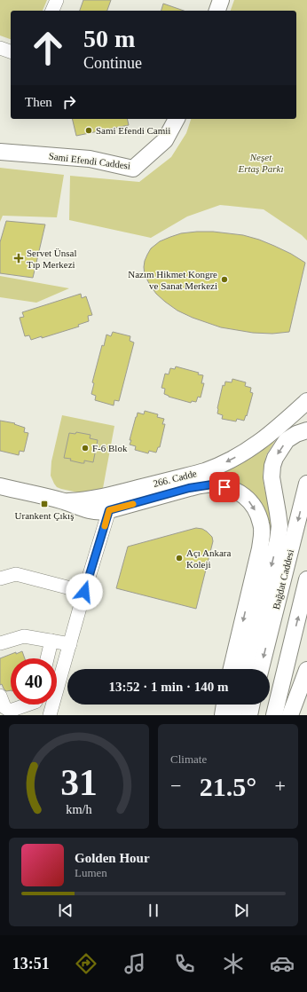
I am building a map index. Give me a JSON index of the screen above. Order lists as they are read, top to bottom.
{
  "streets": {
    "main road": ["Sami Efendi Caddesi", "266. Cadde", "Bağdat Caddesi"]
  },
  "parks": ["Neşet Ertaş Parkı"],
  "places": {
    "other": [
      "Sami Efendi Camii",
      "Nazım Hikmet Kongre ve Sanat Merkezi",
      "F-6 Blok",
      "Açı Ankara Koleji"
    ],
    "health": ["Servet Ünsal Tıp Merkezi"],
    "transit": ["Urankent Çıkış"]
  },
  "page": {
    "turn": ["50 m", "Continue"],
    "then": "Then",
    "limit": "40",
    "trip": "13:52 · 1 min · 140 m",
    "tile": "Climate",
    "heat": ["−", "21.5°", "+"],
    "song": ["Golden Hour", "Lumen"],
    "tabs": "13:51",
    "gauge": ["31", "km/h"]
  }
}
